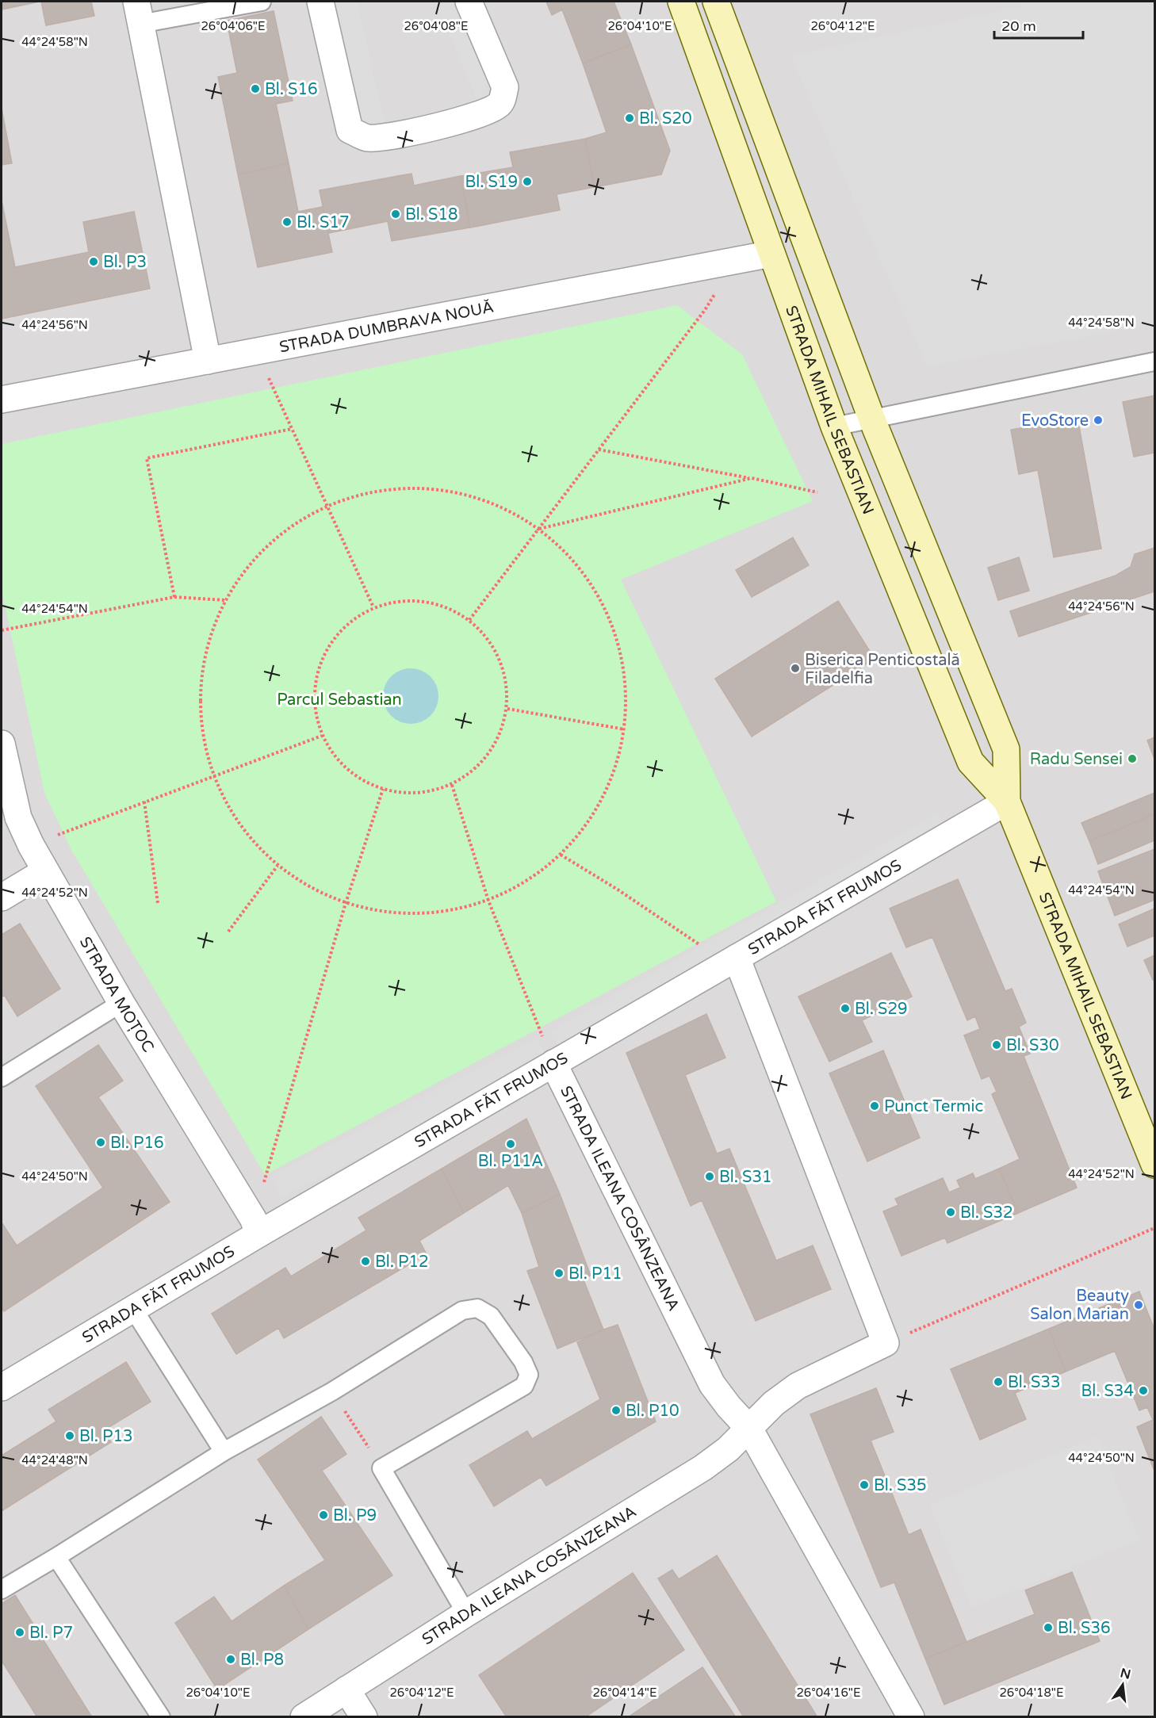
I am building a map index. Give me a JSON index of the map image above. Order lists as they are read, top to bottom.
{
  "streets": {
    "main road": ["STRADA MIHAIL SEBASTIAN"],
    "street": [
      "STRADA DUMBRAVA NOUĂ",
      "STRADA FĂT FRUMOS",
      "STRADA MOȚOC",
      "STRADA ILEANA COSÂNZEANA"
    ]
  },
  "crossings": [
    ["STRADA DUMBRAVA NOUĂ", "STRADA MIHAIL SEBASTIAN"],
    ["STRADA MIHAIL SEBASTIAN", "STRADA FĂT FRUMOS"],
    ["STRADA FĂT FRUMOS", "STRADA MOȚOC"],
    ["STRADA FĂT FRUMOS", "STRADA ILEANA COSÂNZEANA"]
  ],
  "parks": ["Parcul Sebastian"],
  "places": [
    "Bl. S16",
    "Bl. S20",
    "Bl. S19",
    "Bl. S18",
    "Bl. S17",
    "Bl. P3",
    "EvoStore",
    "Biserica Penticostală Filadelfia",
    "Radu Sensei",
    "Bl. S29",
    "Bl. S30",
    "Punct Termic",
    "Bl. P16",
    "Bl. P11A",
    "Bl. S31",
    "Bl. S32",
    "Bl. P12",
    "Bl. P11",
    "Beauty Salon Marian",
    "Bl. S33",
    "Bl. S34",
    "Bl. P10",
    "Bl. P13",
    "Bl. S35",
    "Bl. P9",
    "Bl. S36",
    "Bl. P7",
    "Bl. P8"
  ],
  "scale_bar": "20 m",
  "north": "top",
  "coordinates": [
    "26°04'08\"E",
    "26°04'10\"E",
    "26°04'12\"E",
    "26°04'06\"E",
    "44°24'58\"N",
    "44°24'56\"N",
    "44°24'54\"N",
    "44°24'52\"N",
    "44°24'50\"N",
    "44°24'48\"N",
    "26°04'14\"E",
    "26°04'16\"E",
    "26°04'18\"E"
  ]
}
